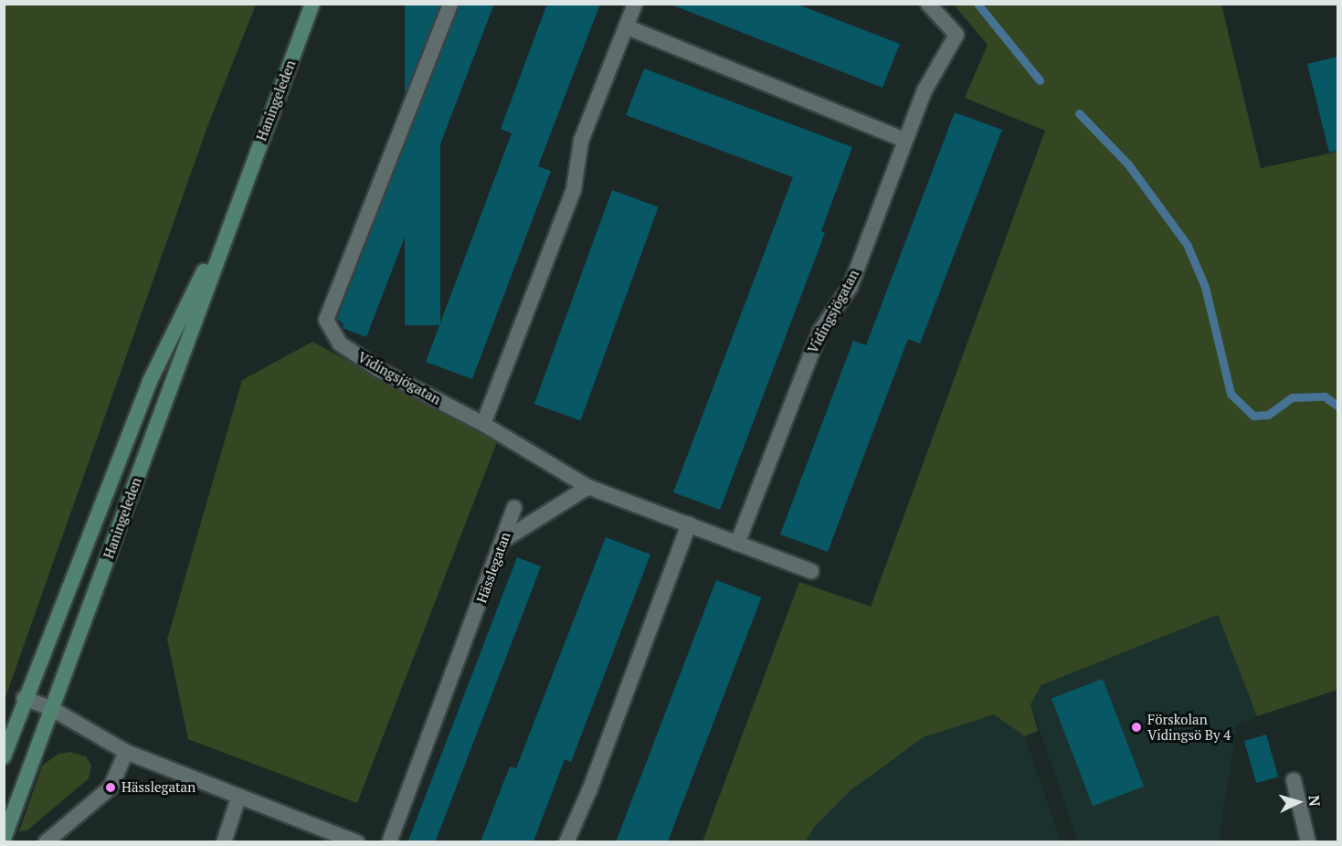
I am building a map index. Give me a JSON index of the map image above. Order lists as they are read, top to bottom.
{
  "streets": {
    "main road": ["Haningeleden"],
    "street": ["Vidingsjögatan", "Hässlegatan"]
  },
  "places": ["Förskolan Vidingsö By 4", "Hässlegatan"],
  "north": "right"
}
